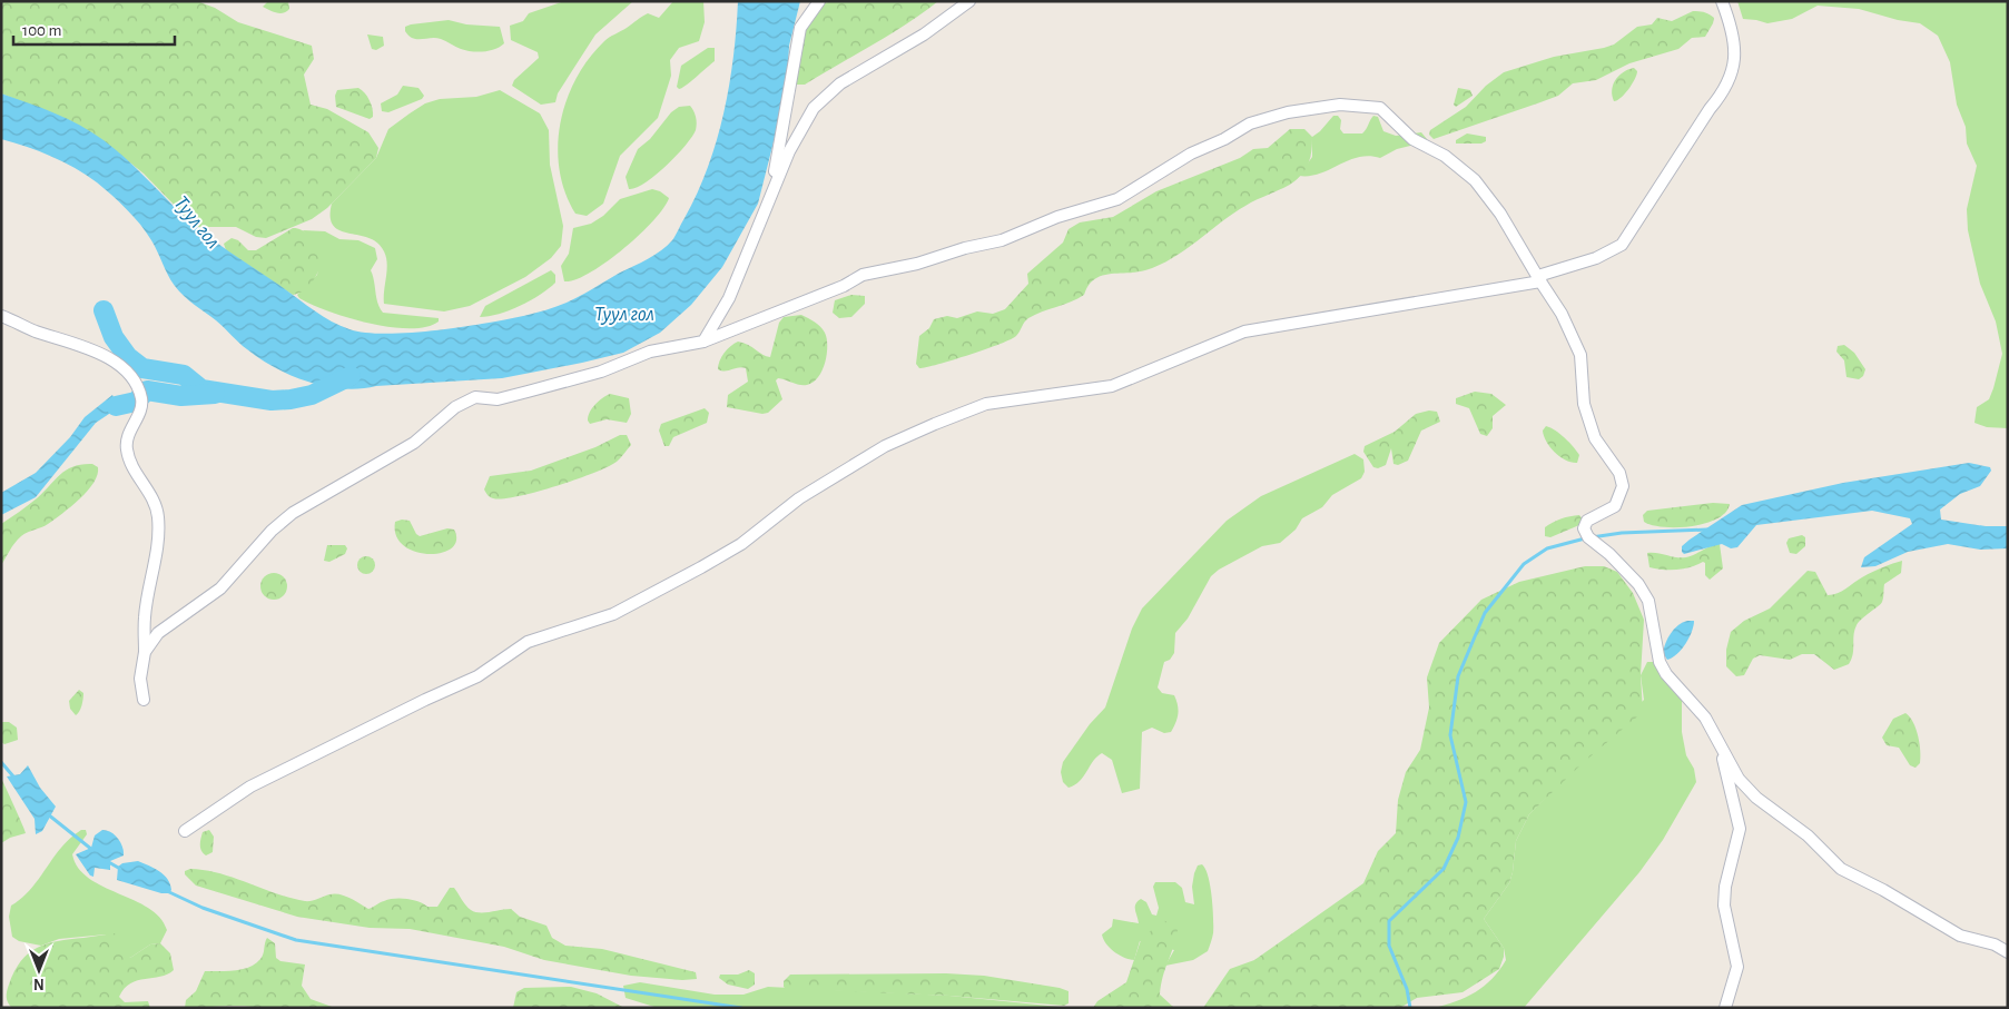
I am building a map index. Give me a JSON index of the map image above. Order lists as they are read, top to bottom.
{
  "water": ["Туул гол"],
  "scale_bar": "100 m",
  "north": "bottom"
}
